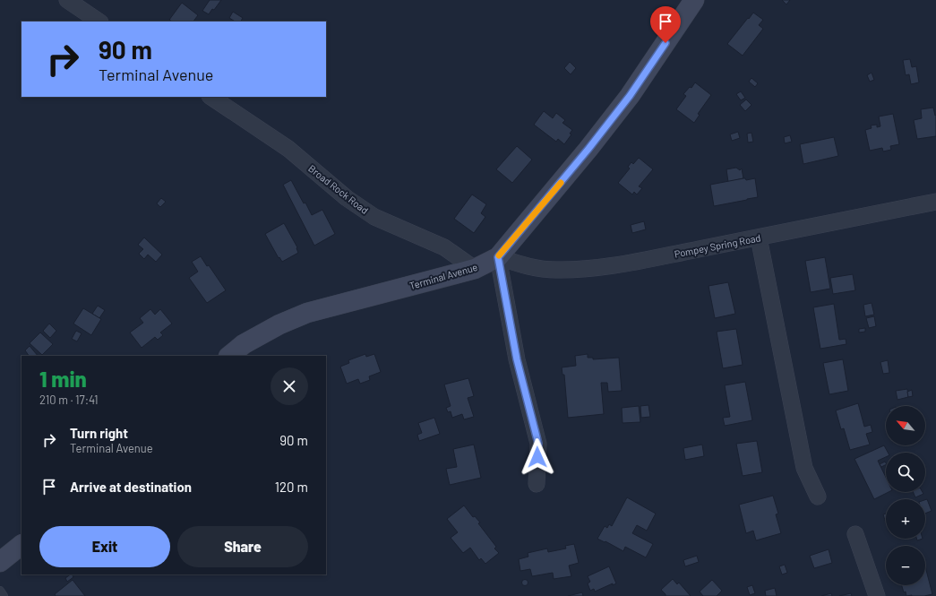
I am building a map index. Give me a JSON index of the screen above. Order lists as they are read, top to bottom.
{
  "streets": {
    "street": ["Broad Rock Road", "Pompey Spring Road", "Terminal Avenue"]
  },
  "crossings": [
    ["Broad Rock Road", "Terminal Avenue"],
    ["Pompey Spring Road", "Terminal Avenue"]
  ],
  "north": "top left",
  "page": {
    "turn": ["90 m", "Terminal Avenue"],
    "heading": ["1 min", "210 m · 17:41"],
    "map_buttons": ["+", "−"],
    "list": [
      {
        "name": "Turn right",
        "note": "Terminal Avenue",
        "value": "90 m"
      },
      {
        "name": "Arrive at destination",
        "value": "120 m"
      }
    ],
    "buttons": ["Exit", "Share"]
  }
}
